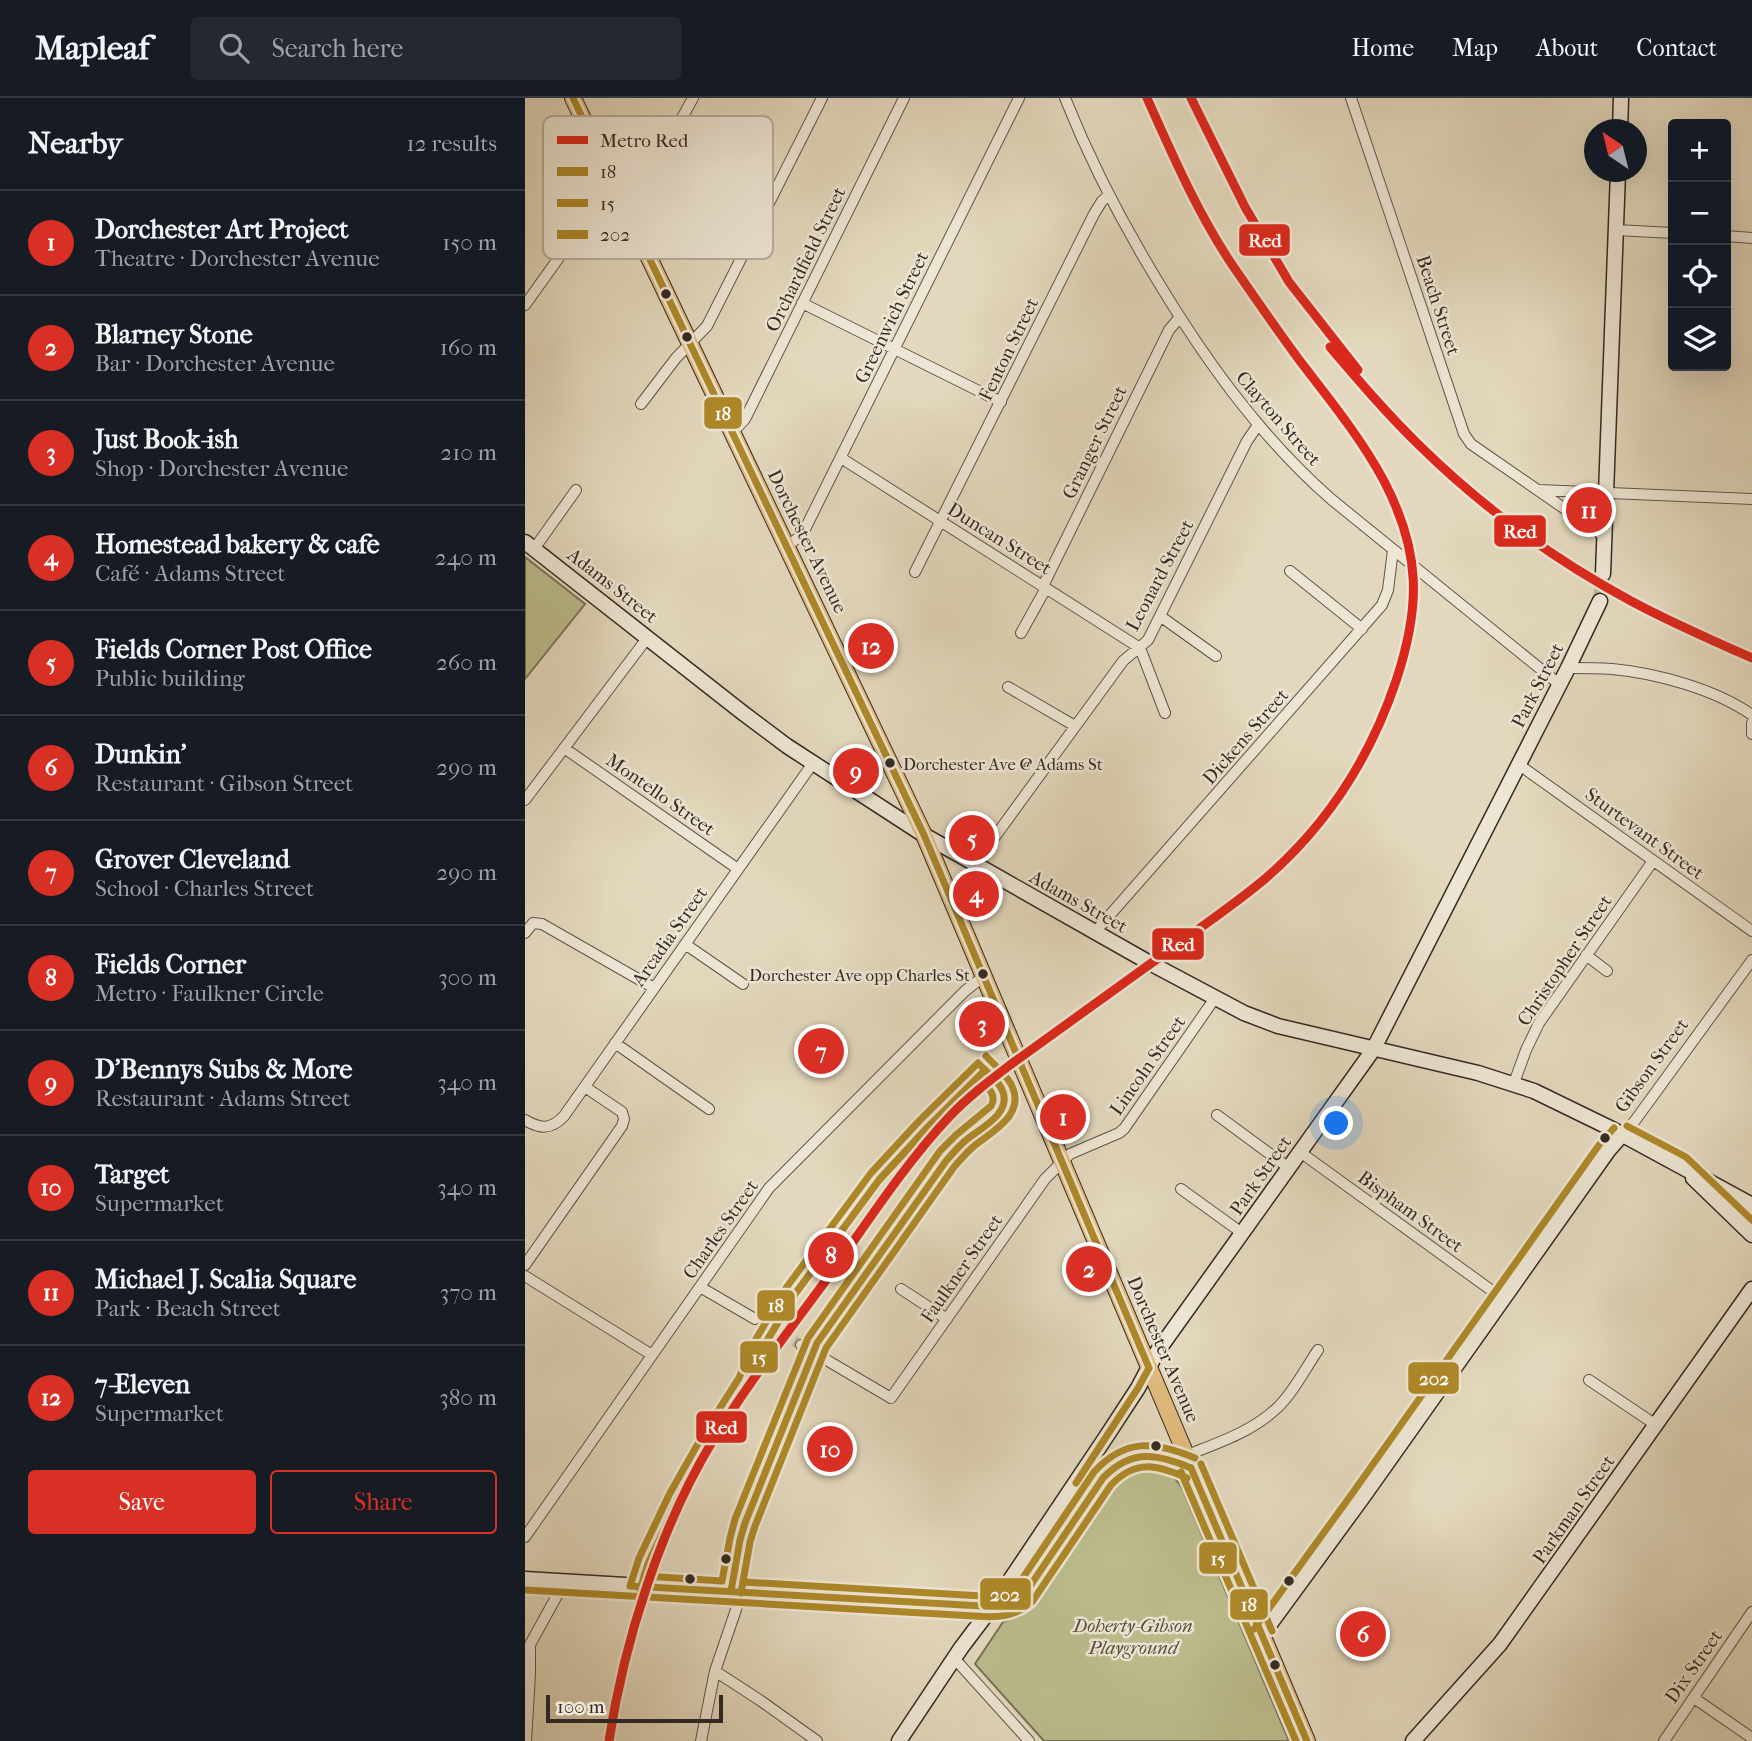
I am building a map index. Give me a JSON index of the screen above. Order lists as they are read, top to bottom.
{
  "streets": {
    "main road": ["Dorchester Avenue"],
    "street": [
      "Orchardfield Street",
      "Beach Street",
      "Greenwich Street",
      "Fenton Street",
      "Clayton Street",
      "Granger Street",
      "Duncan Street",
      "Leonard Street",
      "Adams Street",
      "Park Street",
      "Dickens Street",
      "Montello Street",
      "Sturtevant Street",
      "Arcadia Street",
      "Christopher Street",
      "Lincoln Street",
      "Gibson Street",
      "Bispham Street",
      "Charles Street",
      "Faulkner Street",
      "Parkman Street",
      "Dix Street"
    ]
  },
  "crossings": [
    ["Orchardfield Street", "Dorchester Avenue"],
    ["Greenwich Street", "Duncan Street"],
    ["Greenwich Street", "Dorchester Avenue"],
    ["Fenton Street", "Clayton Street"],
    ["Fenton Street", "Duncan Street"],
    ["Clayton Street", "Granger Street"],
    ["Clayton Street", "Leonard Street"],
    ["Clayton Street", "Park Street"],
    ["Clayton Street", "Dickens Street"],
    ["Granger Street", "Duncan Street"],
    ["Duncan Street", "Leonard Street"],
    ["Dorchester Avenue", "Adams Street"],
    ["Dorchester Avenue", "Park Street"],
    ["Dorchester Avenue", "Lincoln Street"],
    ["Dorchester Avenue", "Gibson Street"],
    ["Dorchester Avenue", "Charles Street"],
    ["Dorchester Avenue", "Faulkner Street"],
    ["Leonard Street", "Adams Street"],
    ["Adams Street", "Park Street"],
    ["Adams Street", "Dickens Street"],
    ["Adams Street", "Arcadia Street"],
    ["Adams Street", "Christopher Street"],
    ["Adams Street", "Lincoln Street"],
    ["Adams Street", "Gibson Street"],
    ["Park Street", "Sturtevant Street"],
    ["Park Street", "Bispham Street"],
    ["Montello Street", "Arcadia Street"],
    ["Sturtevant Street", "Christopher Street"],
    ["Lincoln Street", "Faulkner Street"],
    ["Gibson Street", "Bispham Street"]
  ],
  "parks": ["Doherty-Gibson Playground"],
  "places": ["Dorchester Ave @ Adams St", "Dorchester Ave opp Charles St"],
  "lines": [
    "metro line Red",
    "transit line 18",
    "transit line 15",
    "transit line 202"
  ],
  "legend": [
    "Metro Red",
    "18",
    "15",
    "202"
  ],
  "scale_bar": "100 m",
  "north": "top left",
  "page": {
    "header": "Mapleaf",
    "search": "Search here",
    "nav": [
      "Home",
      "Map",
      "About",
      "Contact"
    ],
    "heading": ["Nearby", "12 results"],
    "map_buttons": ["+", "−"],
    "list": [
      {
        "mark": "1",
        "name": "Dorchester Art Project",
        "note": "Theatre · Dorchester Avenue",
        "value": "150 m"
      },
      {
        "mark": "2",
        "name": "Blarney Stone",
        "note": "Bar · Dorchester Avenue",
        "value": "160 m"
      },
      {
        "mark": "3",
        "name": "Just Book-ish",
        "note": "Shop · Dorchester Avenue",
        "value": "210 m"
      },
      {
        "mark": "4",
        "name": "Homestead bakery & cafe",
        "note": "Café · Adams Street",
        "value": "240 m"
      },
      {
        "mark": "5",
        "name": "Fields Corner Post Office",
        "note": "Public building",
        "value": "260 m"
      },
      {
        "mark": "6",
        "name": "Dunkin'",
        "note": "Restaurant · Gibson Street",
        "value": "290 m"
      },
      {
        "mark": "7",
        "name": "Grover Cleveland",
        "note": "School · Charles Street",
        "value": "290 m"
      },
      {
        "mark": "8",
        "name": "Fields Corner",
        "note": "Metro · Faulkner Circle",
        "value": "300 m"
      },
      {
        "mark": "9",
        "name": "D'Bennys Subs & More",
        "note": "Restaurant · Adams Street",
        "value": "340 m"
      },
      {
        "mark": "10",
        "name": "Target",
        "note": "Supermarket",
        "value": "340 m"
      },
      {
        "mark": "11",
        "name": "Michael J. Scalia Square",
        "note": "Park · Beach Street",
        "value": "370 m"
      },
      {
        "mark": "12",
        "name": "7-Eleven",
        "note": "Supermarket",
        "value": "380 m"
      }
    ],
    "pins": [
      "11",
      "12",
      "9",
      "5",
      "4",
      "3",
      "7",
      "1",
      "8",
      "2",
      "10",
      "6"
    ],
    "buttons": ["Save", "Share"],
    "scale": "100 m"
  }
}
